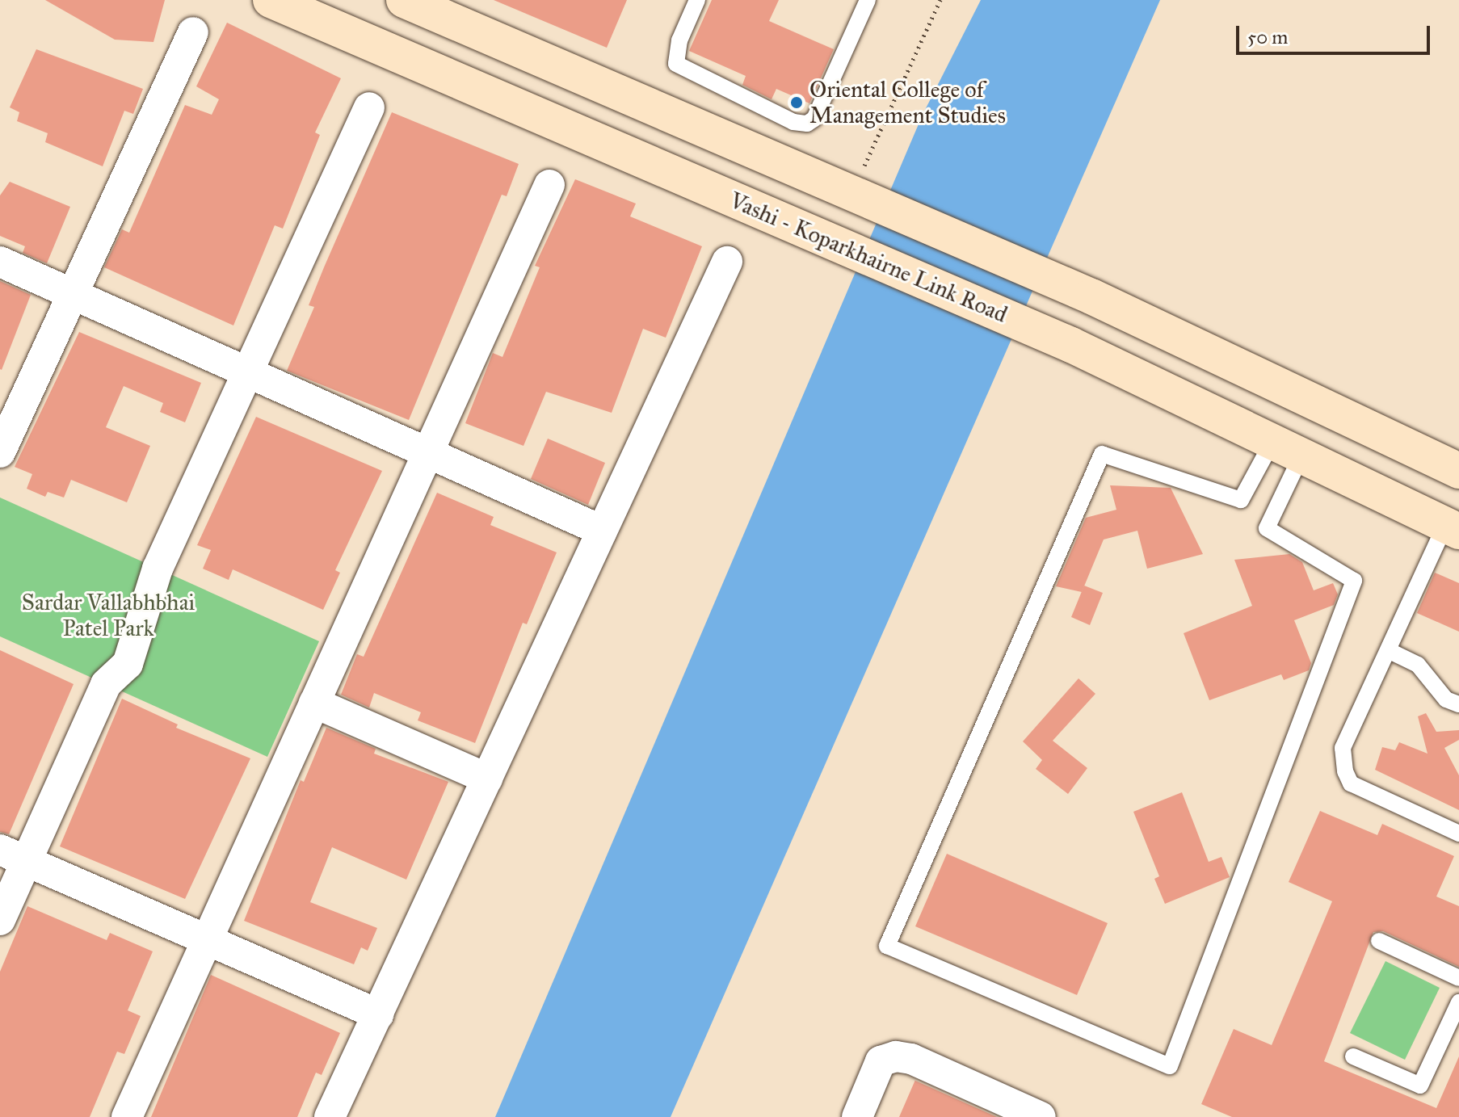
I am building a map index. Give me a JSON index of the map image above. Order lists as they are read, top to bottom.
{
  "streets": {
    "main road": ["Vashi - Koparkhairne Link Road"]
  },
  "parks": ["Sardar Vallabhbhai Patel Park"],
  "places": ["Oriental College of Management Studies"],
  "scale_bar": "50 m"
}
